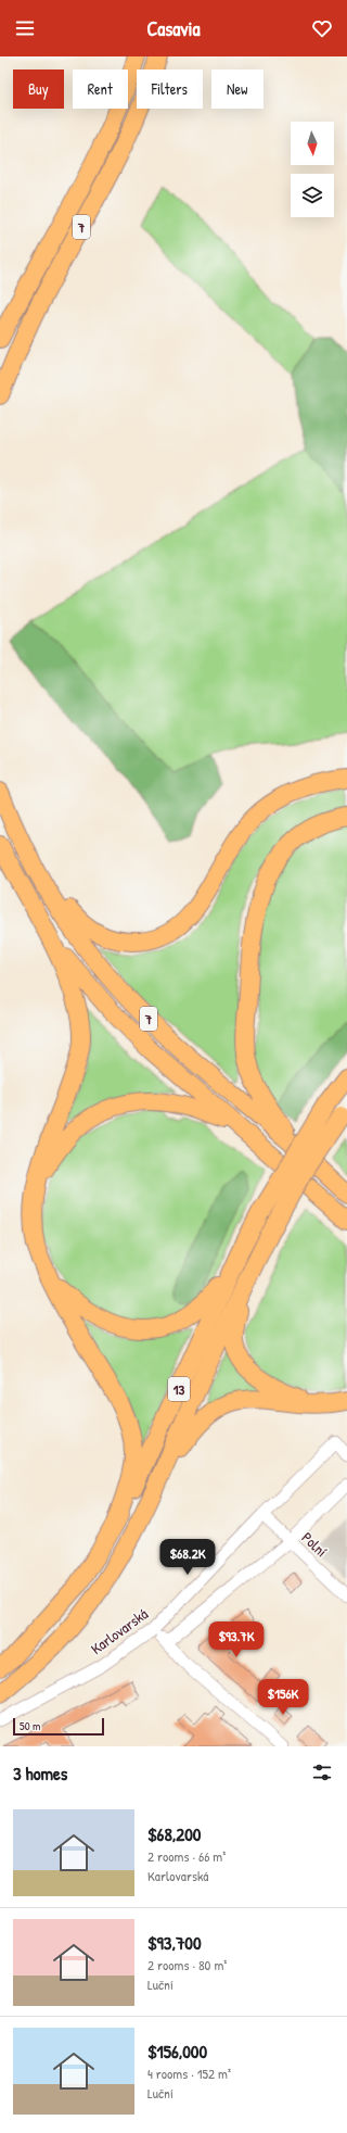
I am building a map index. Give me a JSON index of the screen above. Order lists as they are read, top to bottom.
{
  "streets": {
    "highway": ["7", "13"],
    "street": ["Polní", "Karlovarská"]
  },
  "crossings": [
    ["Polní", "Karlovarská"]
  ],
  "scale_bar": "50 m",
  "north": "bottom",
  "page": {
    "header": "Casavia",
    "chip": [
      "Buy",
      "Rent",
      "Filters",
      "New"
    ],
    "price": ["$68.2K", "$93.7K", "$156K"],
    "scale": "50 m",
    "heading": "3 homes",
    "list": [
      {
        "name": "$68,200",
        "note": "2 rooms · 66 m² · Karlovarská"
      },
      {
        "name": "$93,700",
        "note": "2 rooms · 80 m² · Luční"
      },
      {
        "name": "$156,000",
        "note": "4 rooms · 152 m² · Luční"
      }
    ]
  }
}
